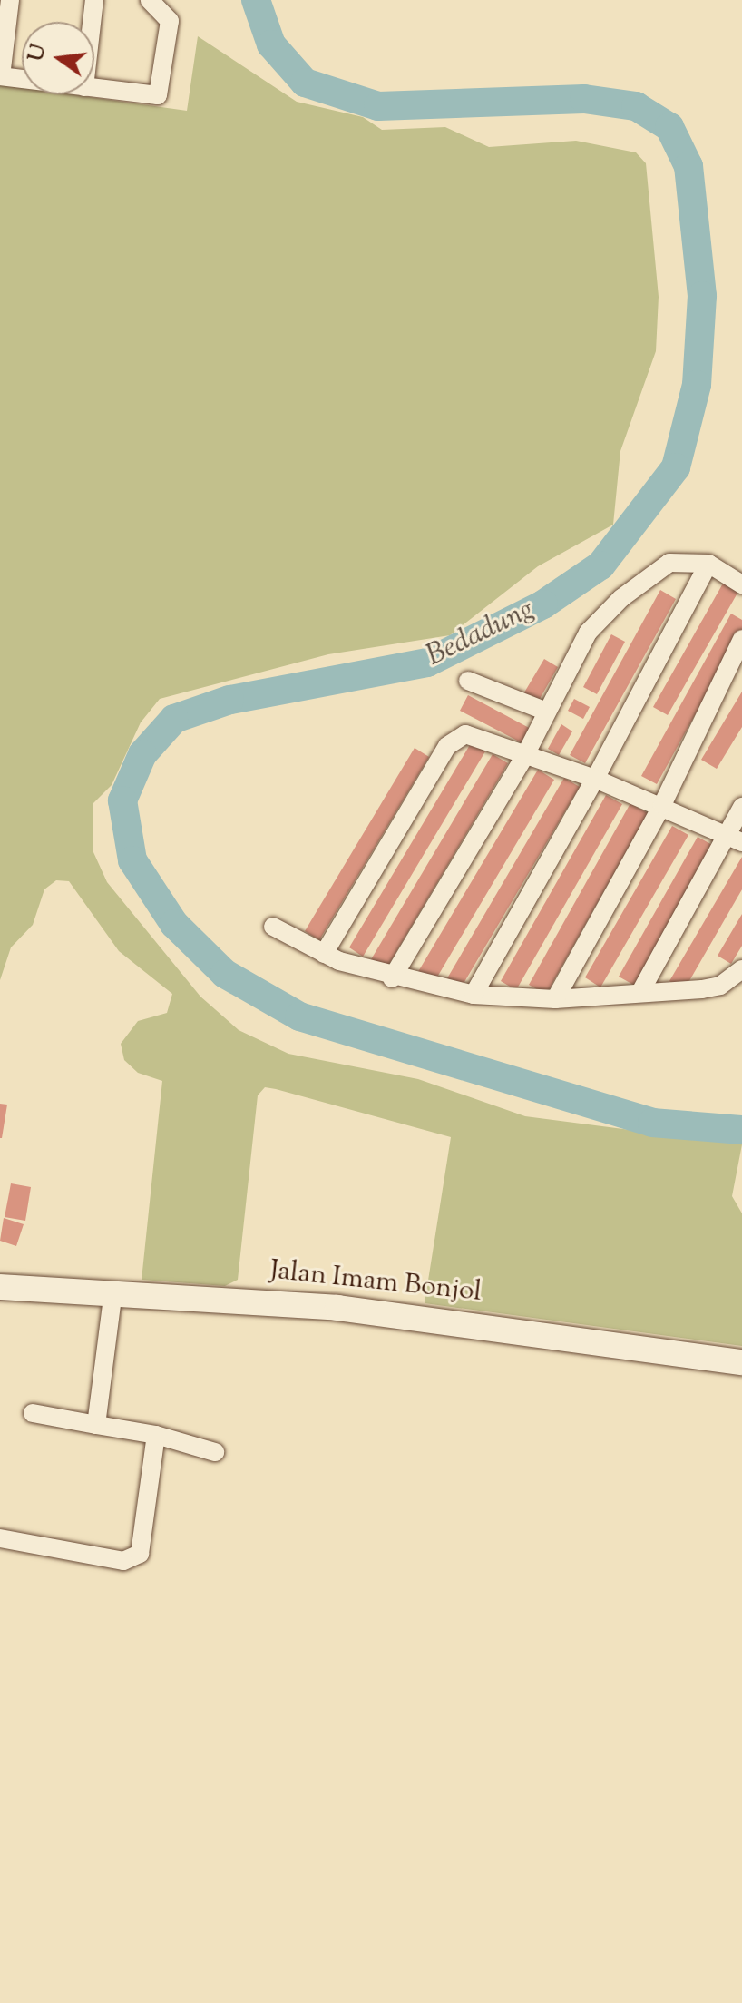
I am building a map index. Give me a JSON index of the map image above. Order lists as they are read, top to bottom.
{
  "streets": {
    "street": ["Jalan Imam Bonjol"]
  },
  "water": ["Bedadung"],
  "north": "left"
}
